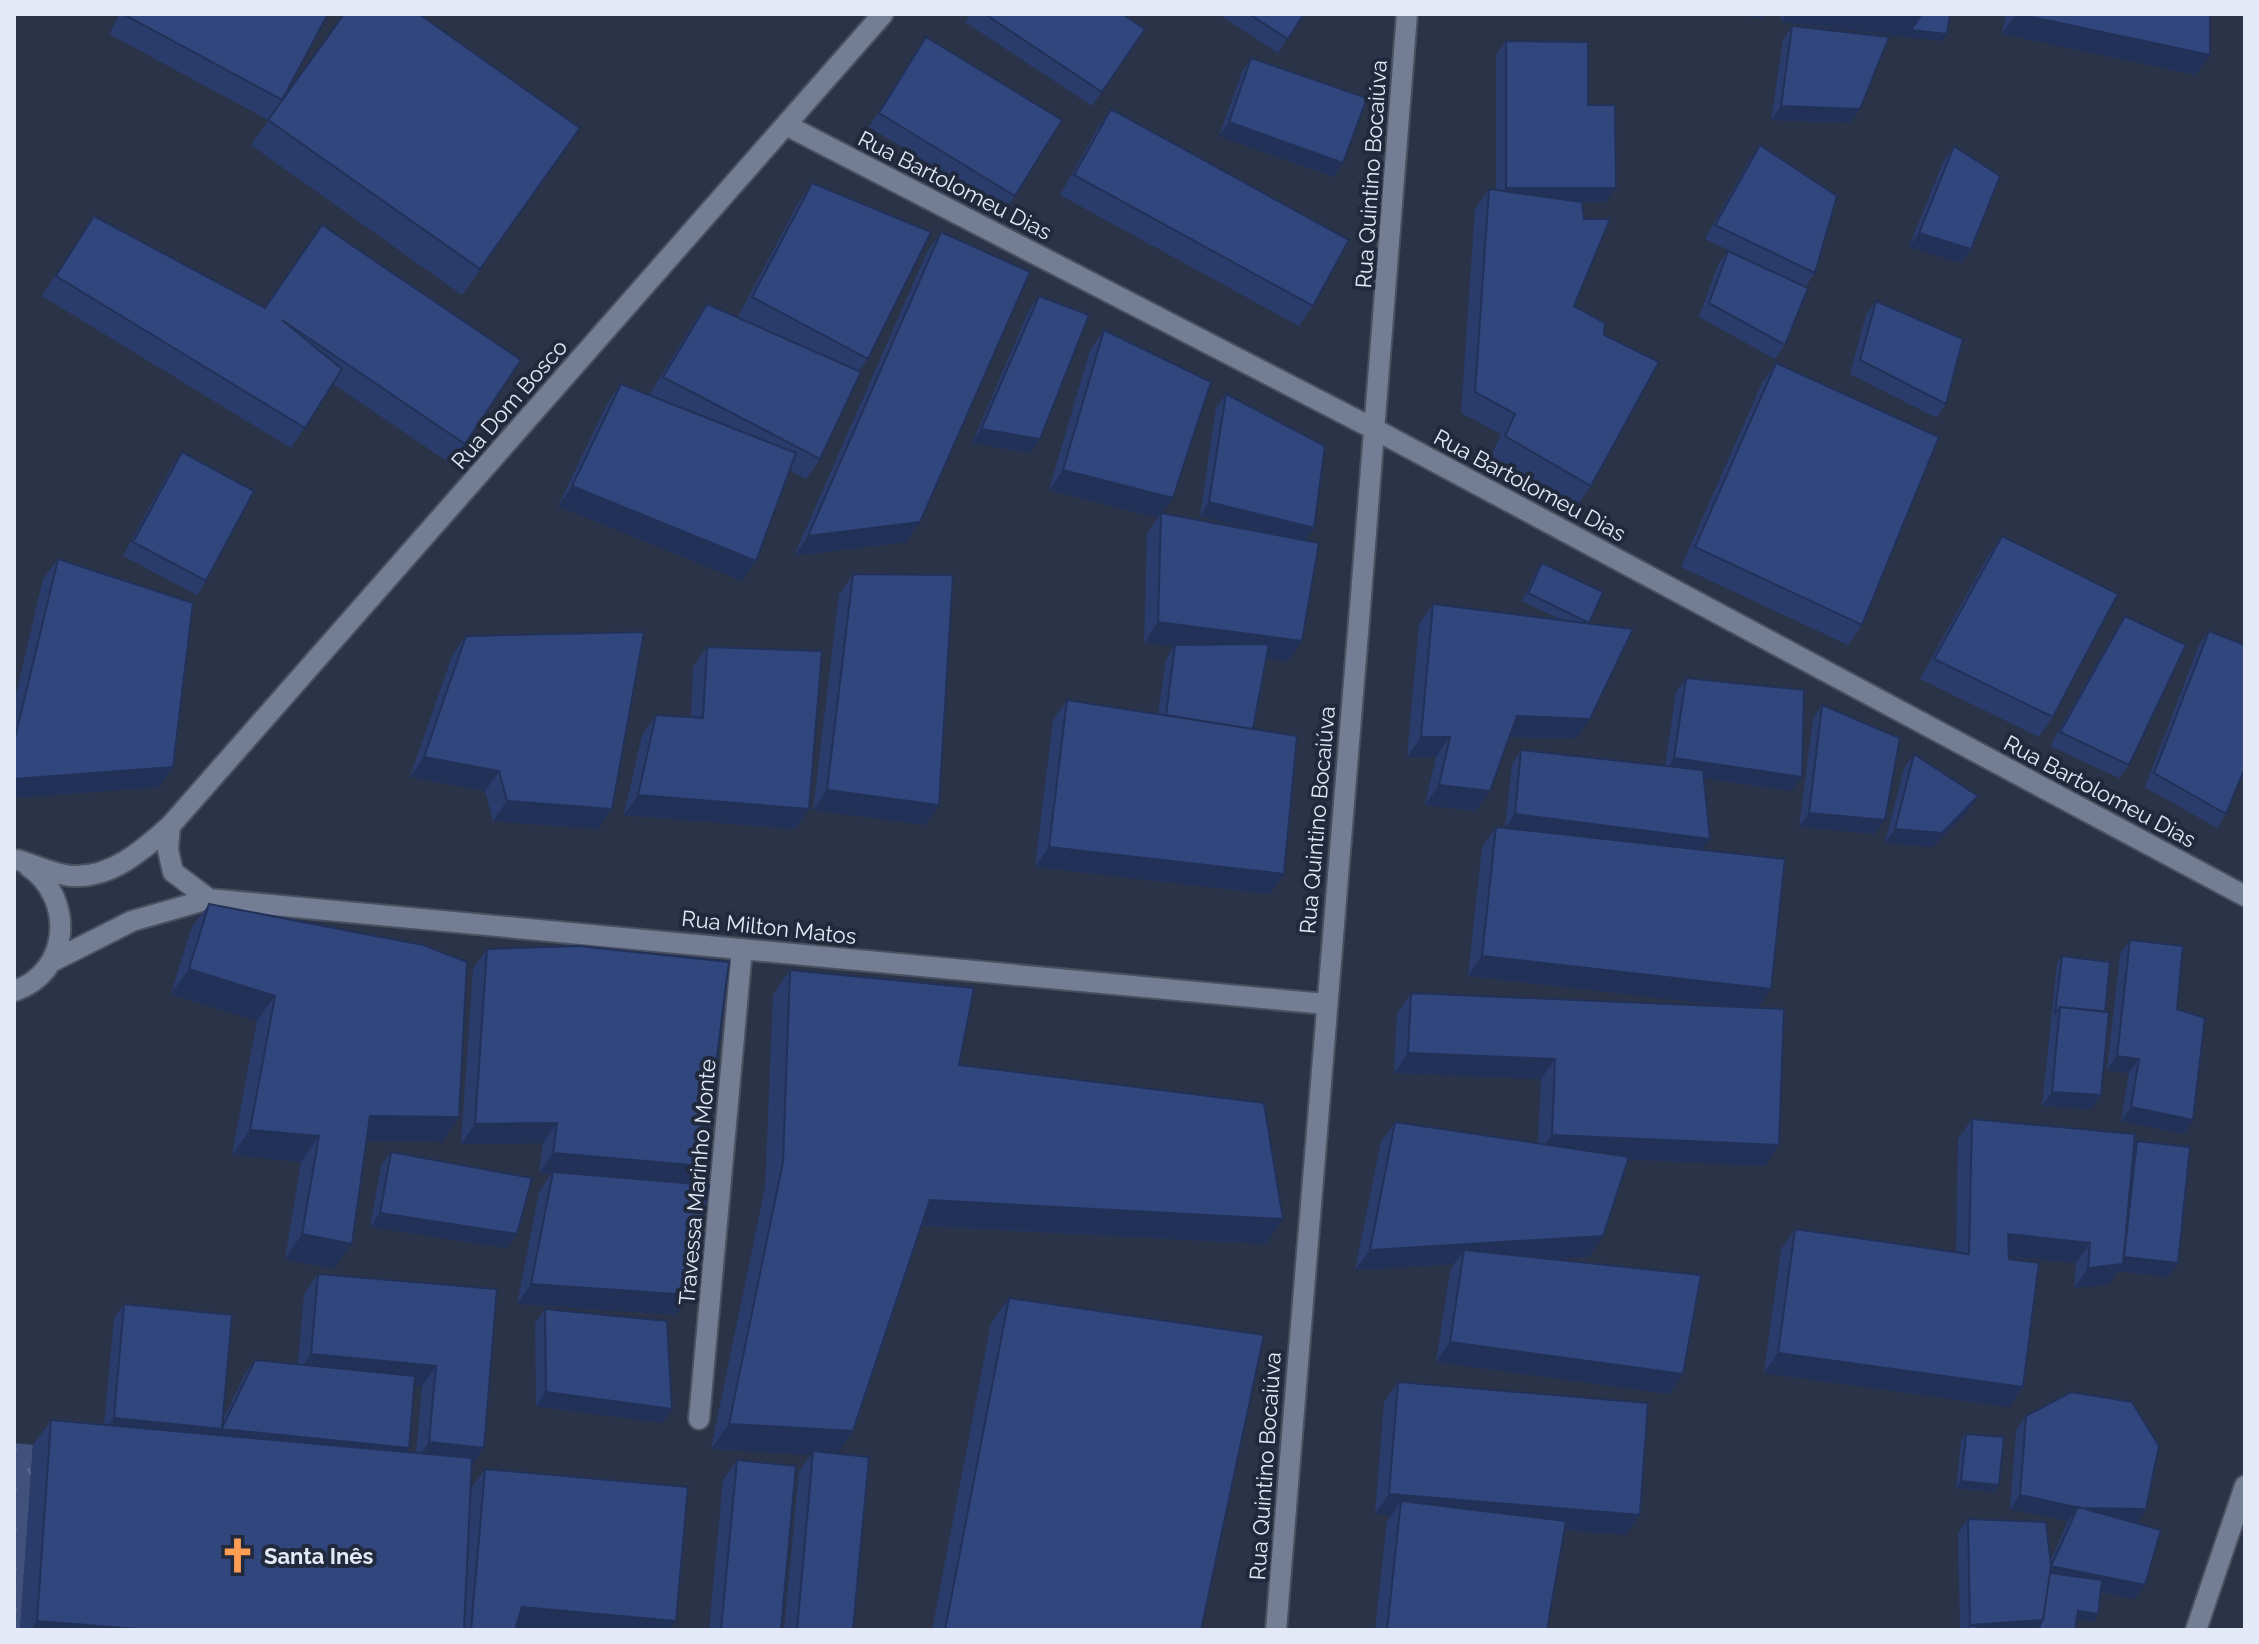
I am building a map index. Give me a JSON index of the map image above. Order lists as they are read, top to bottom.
{
  "streets": {
    "street": [
      "Rua Quintino Bocaiúva",
      "Rua Bartolomeu Dias",
      "Rua Dom Bosco",
      "Rua Milton Matos",
      "Travessa Marinho Monte"
    ]
  },
  "crossings": [
    ["Rua Quintino Bocaiúva", "Rua Bartolomeu Dias"],
    ["Rua Quintino Bocaiúva", "Rua Milton Matos"],
    ["Rua Bartolomeu Dias", "Rua Dom Bosco"],
    ["Rua Milton Matos", "Travessa Marinho Monte"]
  ],
  "places": {
    "church": ["Santa Inês"]
  }
}
